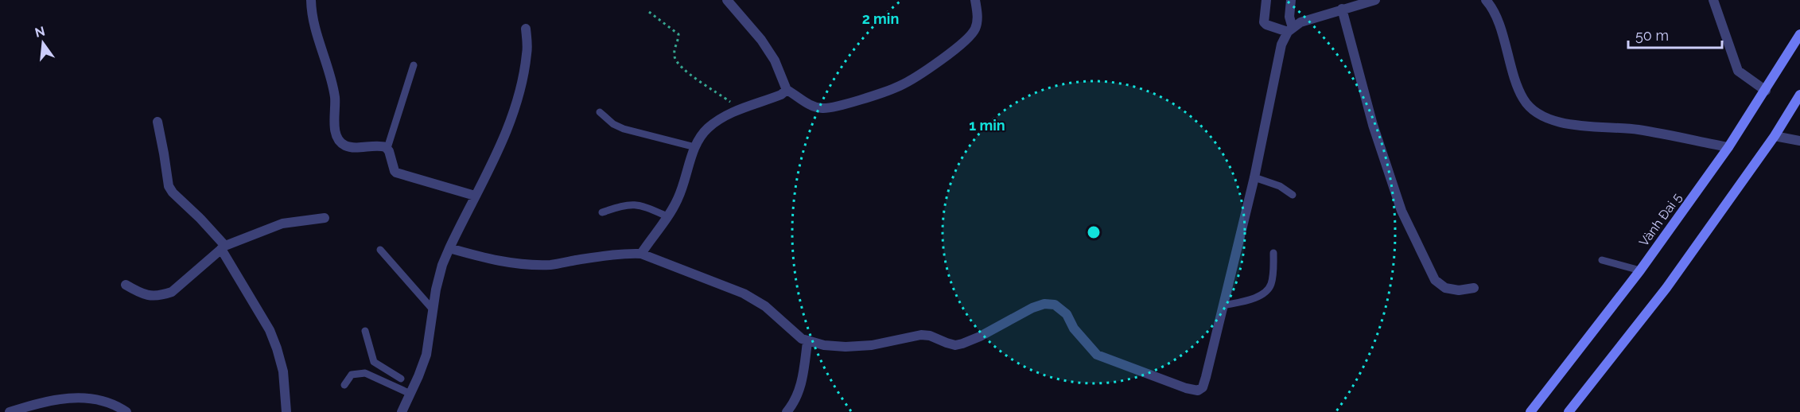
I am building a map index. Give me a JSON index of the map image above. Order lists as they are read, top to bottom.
{
  "streets": {
    "main road": ["Vành Đai 5"]
  },
  "scale_bar": "50 m",
  "north": "top",
  "rings": ["2 min", "1 min"]
}
